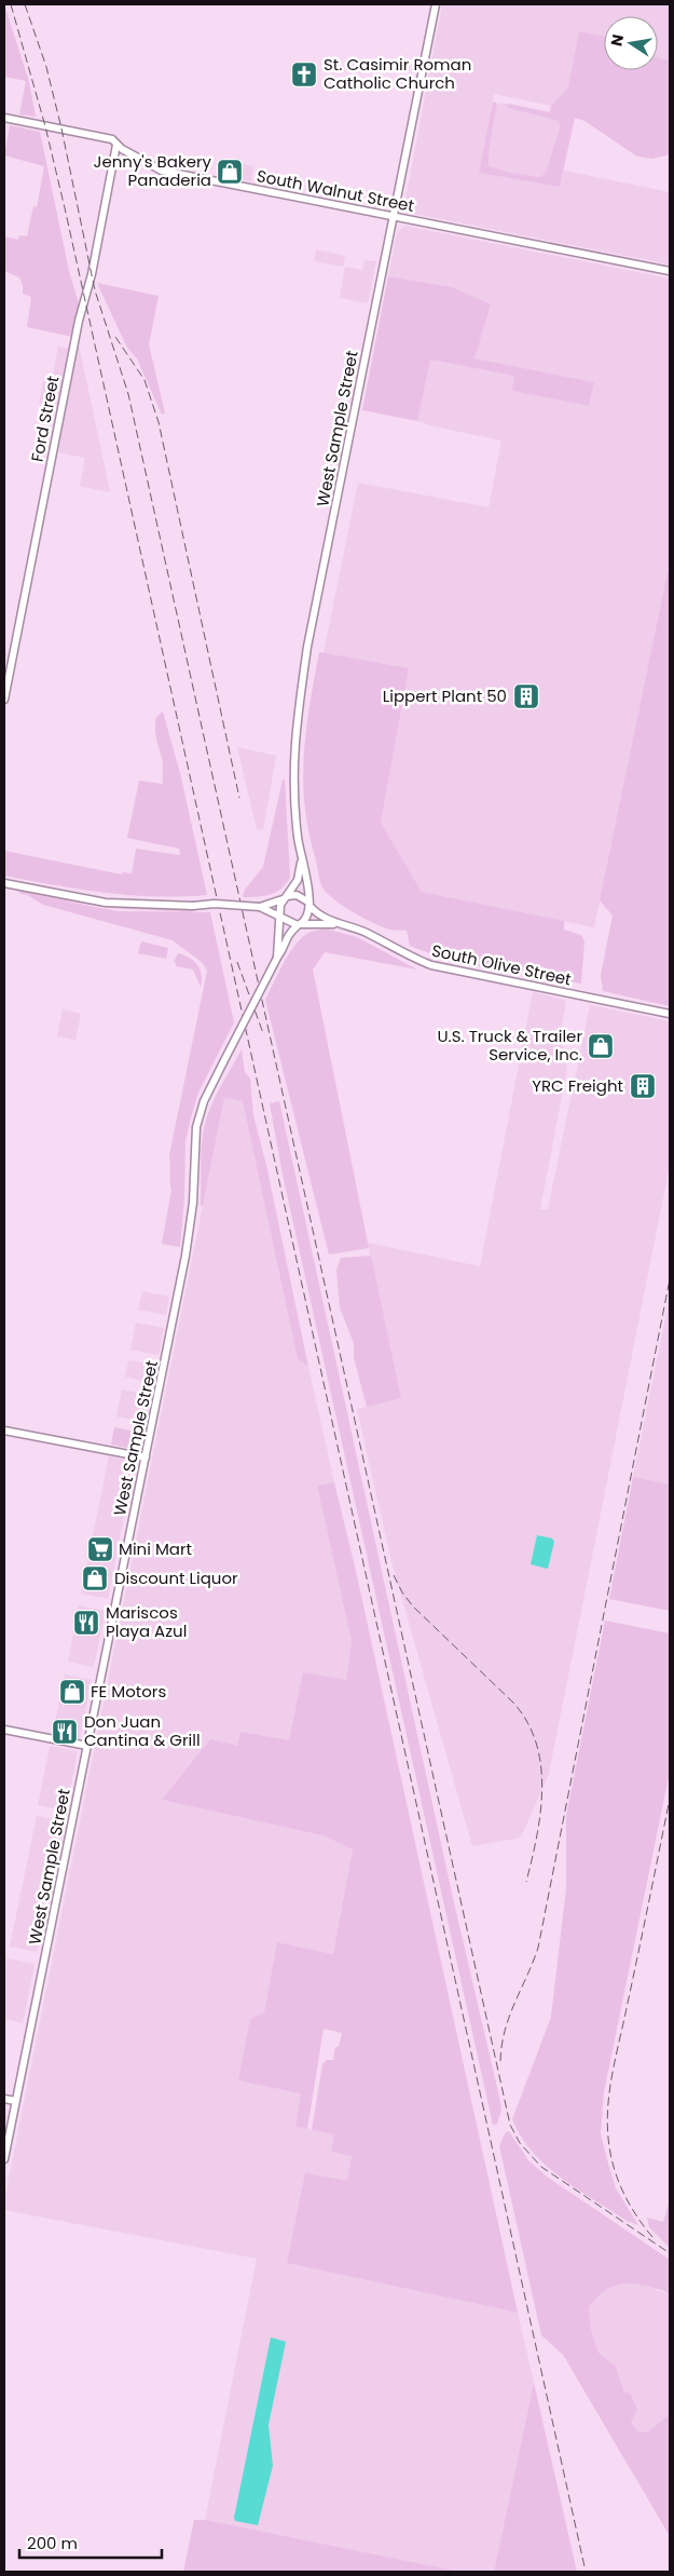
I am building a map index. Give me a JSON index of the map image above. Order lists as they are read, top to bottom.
{
  "streets": {
    "main road": [
      "South Walnut Street",
      "Ford Street",
      "West Sample Street",
      "South Olive Street"
    ]
  },
  "crossings": [
    ["South Walnut Street", "Ford Street"],
    ["South Walnut Street", "West Sample Street"],
    ["West Sample Street", "South Olive Street"]
  ],
  "places": {
    "church": ["St. Casimir Roman Catholic Church"],
    "shop": [
      "Jenny's Bakery Panaderia",
      "U.S. Truck & Trailer Service, Inc.",
      "Discount Liquor",
      "FE Motors"
    ],
    "building": ["Lippert Plant 50", "YRC Freight"],
    "supermarket": ["Mini Mart"],
    "restaurant": ["Mariscos Playa Azul", "Don Juan Cantina & Grill"]
  },
  "scale_bar": "200 m",
  "north": "left"
}
